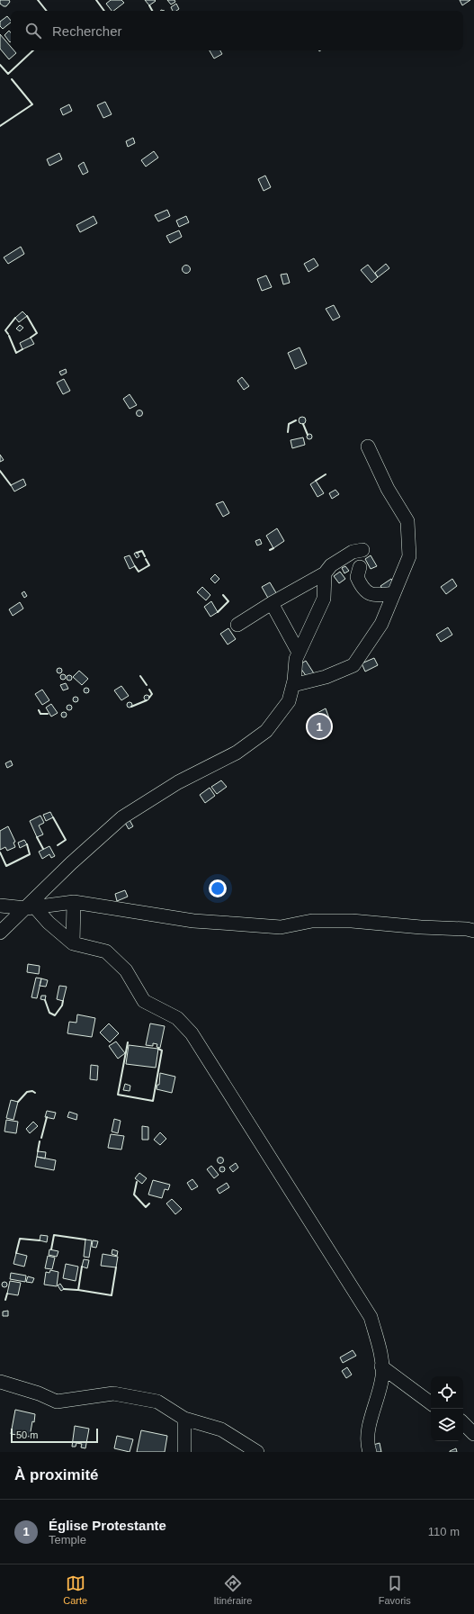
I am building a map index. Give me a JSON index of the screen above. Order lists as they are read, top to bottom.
{
  "scale_bar": "50 m",
  "page": {
    "search": "Rechercher",
    "pins": "1",
    "scale": "50 m",
    "heading": "À proximité",
    "list": [
      {
        "mark": "1",
        "name": "Église Protestante",
        "note": "Temple",
        "value": "110 m"
      }
    ],
    "nav": ["Carte", "Itinéraire", "Favoris"]
  }
}
